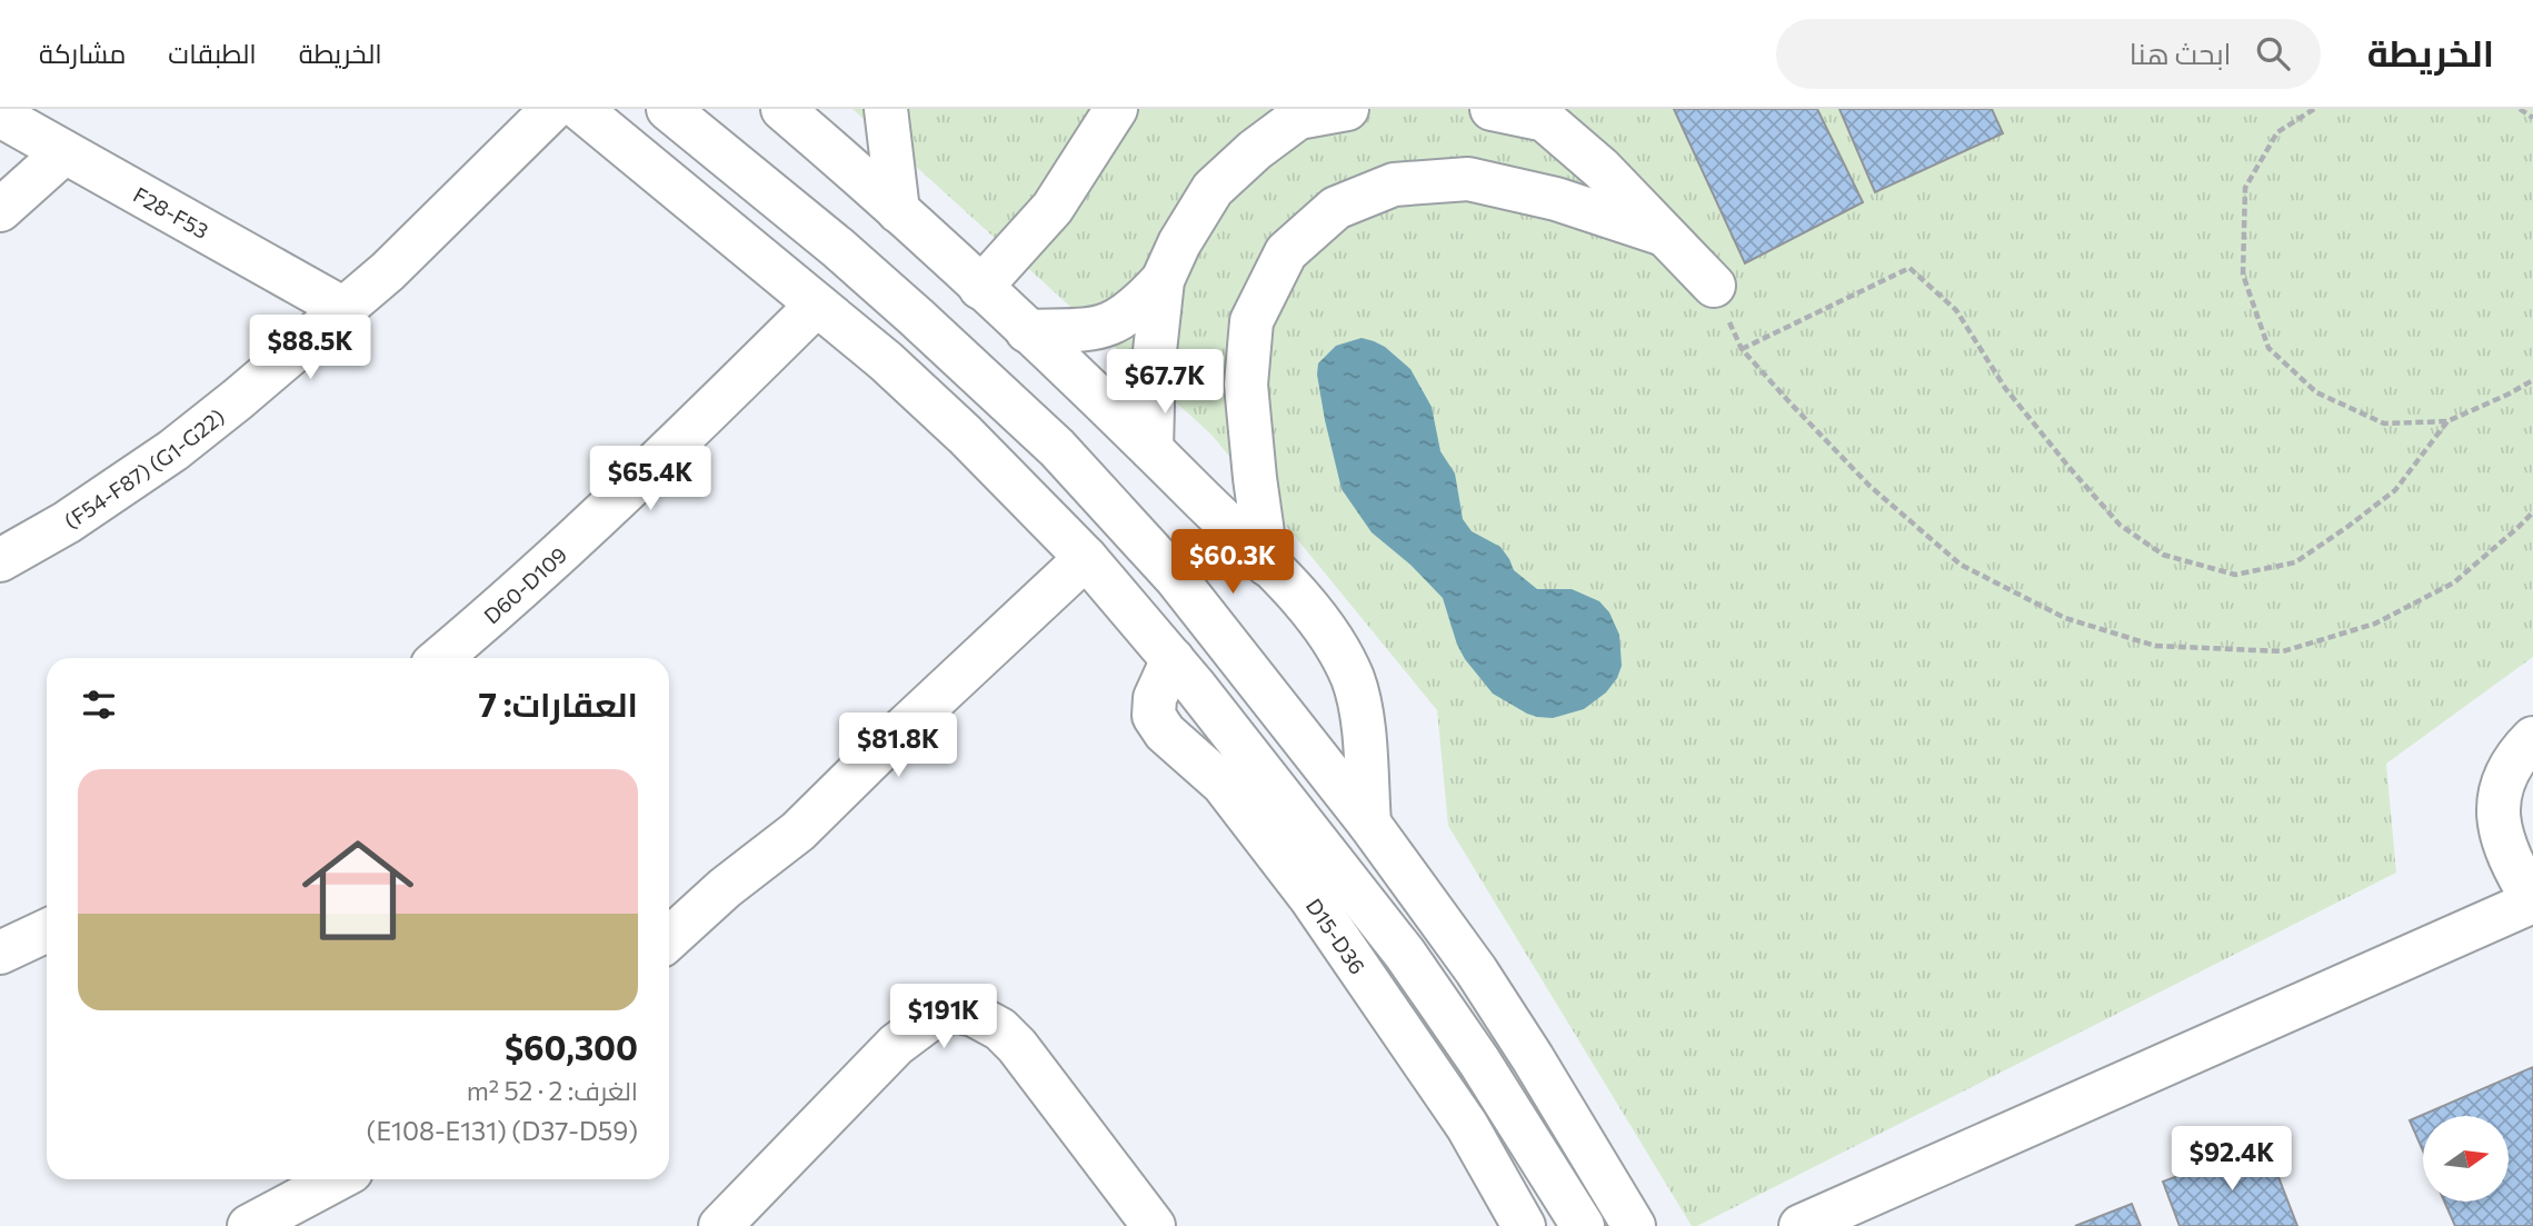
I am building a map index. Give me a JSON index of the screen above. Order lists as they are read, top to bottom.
{
  "streets": {
    "street": [
      "F28-F53",
      "(F54-F87) (G1-G22)",
      "D60-D109",
      "D15-D36"
    ]
  },
  "crossings": [
    ["F28-F53", "(F54-F87) (G1-G22)"]
  ],
  "north": "right",
  "page": {
    "header": "الخريطة",
    "search": "ابحث هنا",
    "nav": ["الخريطة", "الطبقات", "مشاركة"],
    "price": [
      "$88.5K",
      "$67.7K",
      "$65.4K",
      "$60.3K",
      "$81.8K",
      "$191K",
      "$92.4K"
    ],
    "heading": "العقارات: 7",
    "list": [
      {
        "name": "$60,300",
        "note": "الغرف: 2 · 52 m² · (D37-D59) (E108-E131)"
      }
    ]
  }
}
